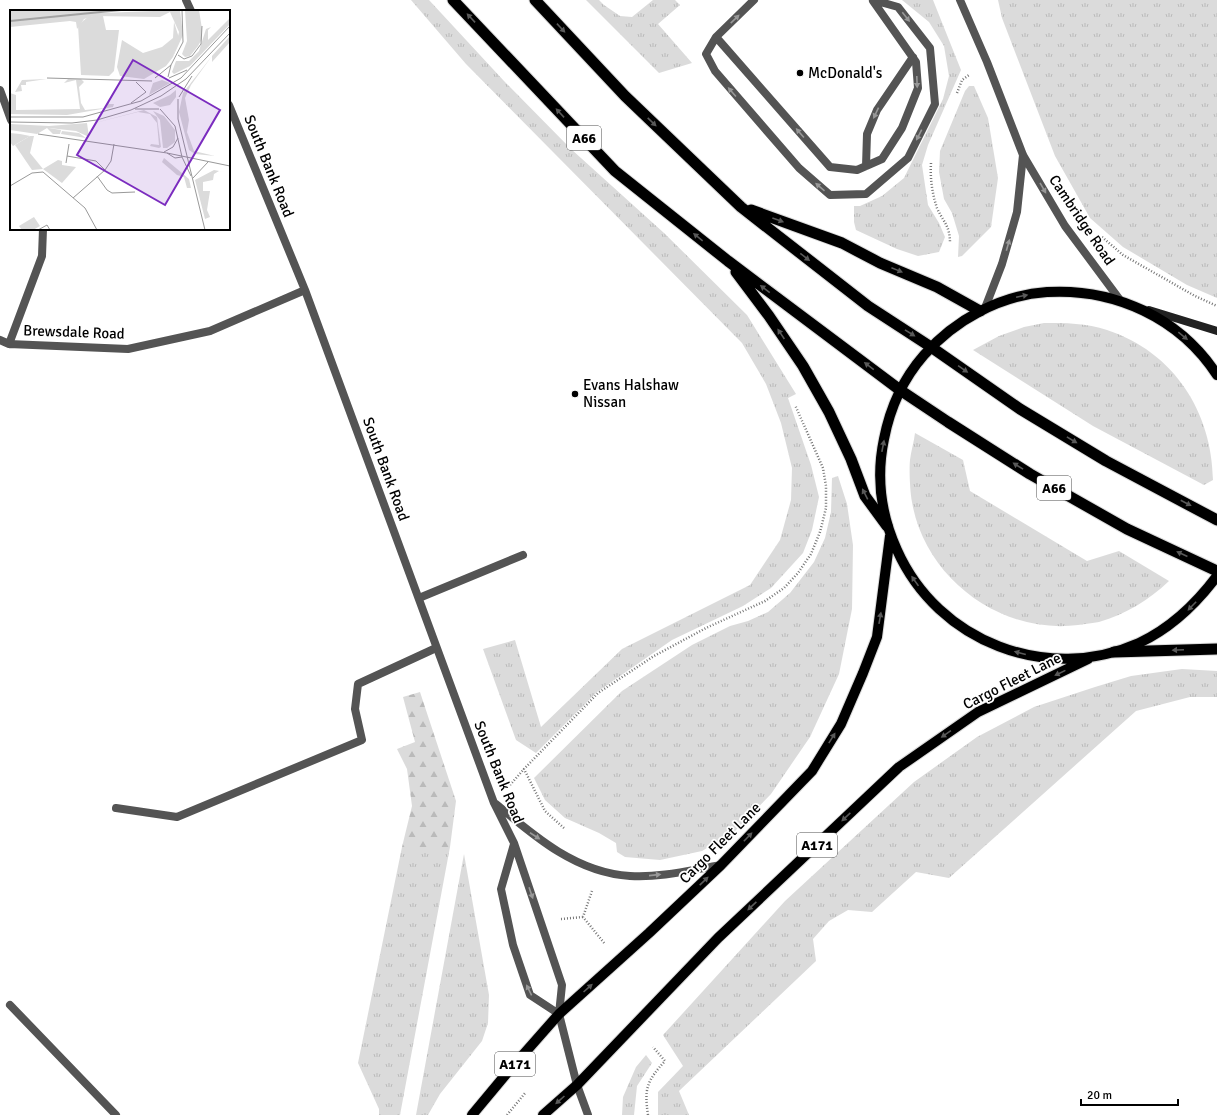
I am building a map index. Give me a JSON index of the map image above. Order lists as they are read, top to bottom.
{
  "streets": {
    "highway": ["A66"],
    "main road": ["Cargo Fleet Lane", "A171"],
    "street": ["South Bank Road", "Cambridge Road", "Brewsdale Road"]
  },
  "crossings": [
    ["A66", "Cargo Fleet Lane"],
    ["South Bank Road", "Brewsdale Road"],
    ["South Bank Road", "Cargo Fleet Lane"]
  ],
  "places": ["McDonald's", "Evans Halshaw Nissan"],
  "scale_bar": "20 m"
}
